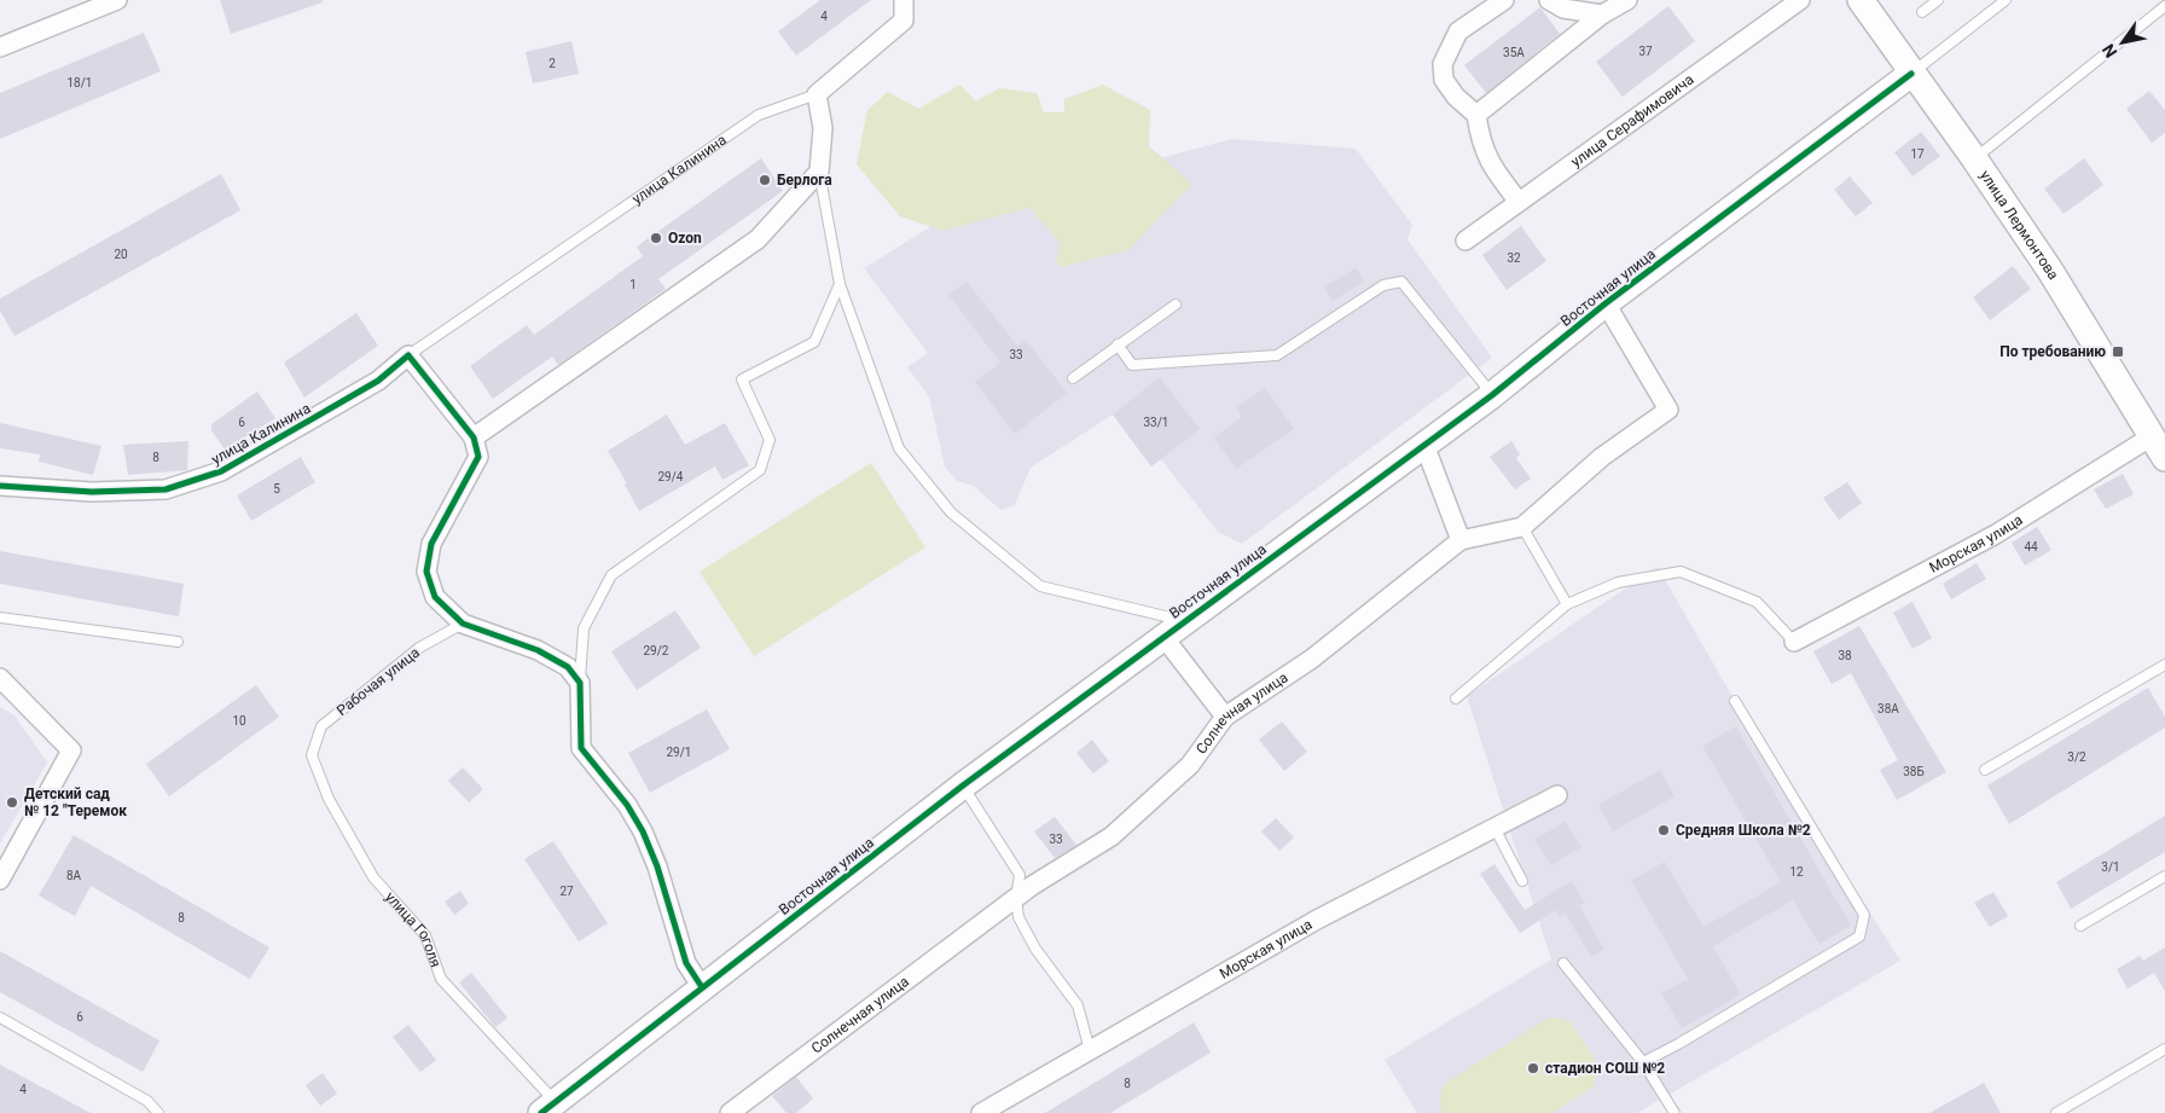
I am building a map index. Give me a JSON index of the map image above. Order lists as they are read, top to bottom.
{
  "streets": {
    "street": [
      "улица Серафимовича",
      "улица Калинина",
      "улица Лермонтова",
      "Восточная улица",
      "Морская улица",
      "Солнечная улица"
    ],
    "lane": ["Рабочая улица", "улица Гоголя"]
  },
  "crossings": [
    ["улица Лермонтова", "Восточная улица"],
    ["улица Лермонтова", "Морская улица"],
    ["Восточная улица", "Солнечная улица"],
    ["Восточная улица", "улица Гоголя"],
    ["Рабочая улица", "улица Гоголя"]
  ],
  "places": {
    "other": [
      "Берлога",
      "Ozon",
      "Детский сад № 12 \"Теремок",
      "Средняя Школа №2",
      "стадион СОШ №2"
    ],
    "transit": ["По требованию"]
  },
  "house_numbers": [
    "4",
    "37",
    "35А",
    "2",
    "18/1",
    "17",
    "20",
    "32",
    "1",
    "33",
    "6",
    "33/1",
    "8",
    "29/4",
    "5",
    "44",
    "29/2",
    "38",
    "38А",
    "10",
    "29/1",
    "3/2",
    "38Б",
    "33",
    "3/1",
    "12",
    "8А",
    "27",
    "8",
    "6",
    "8",
    "4"
  ],
  "north": "bottom left"
}
